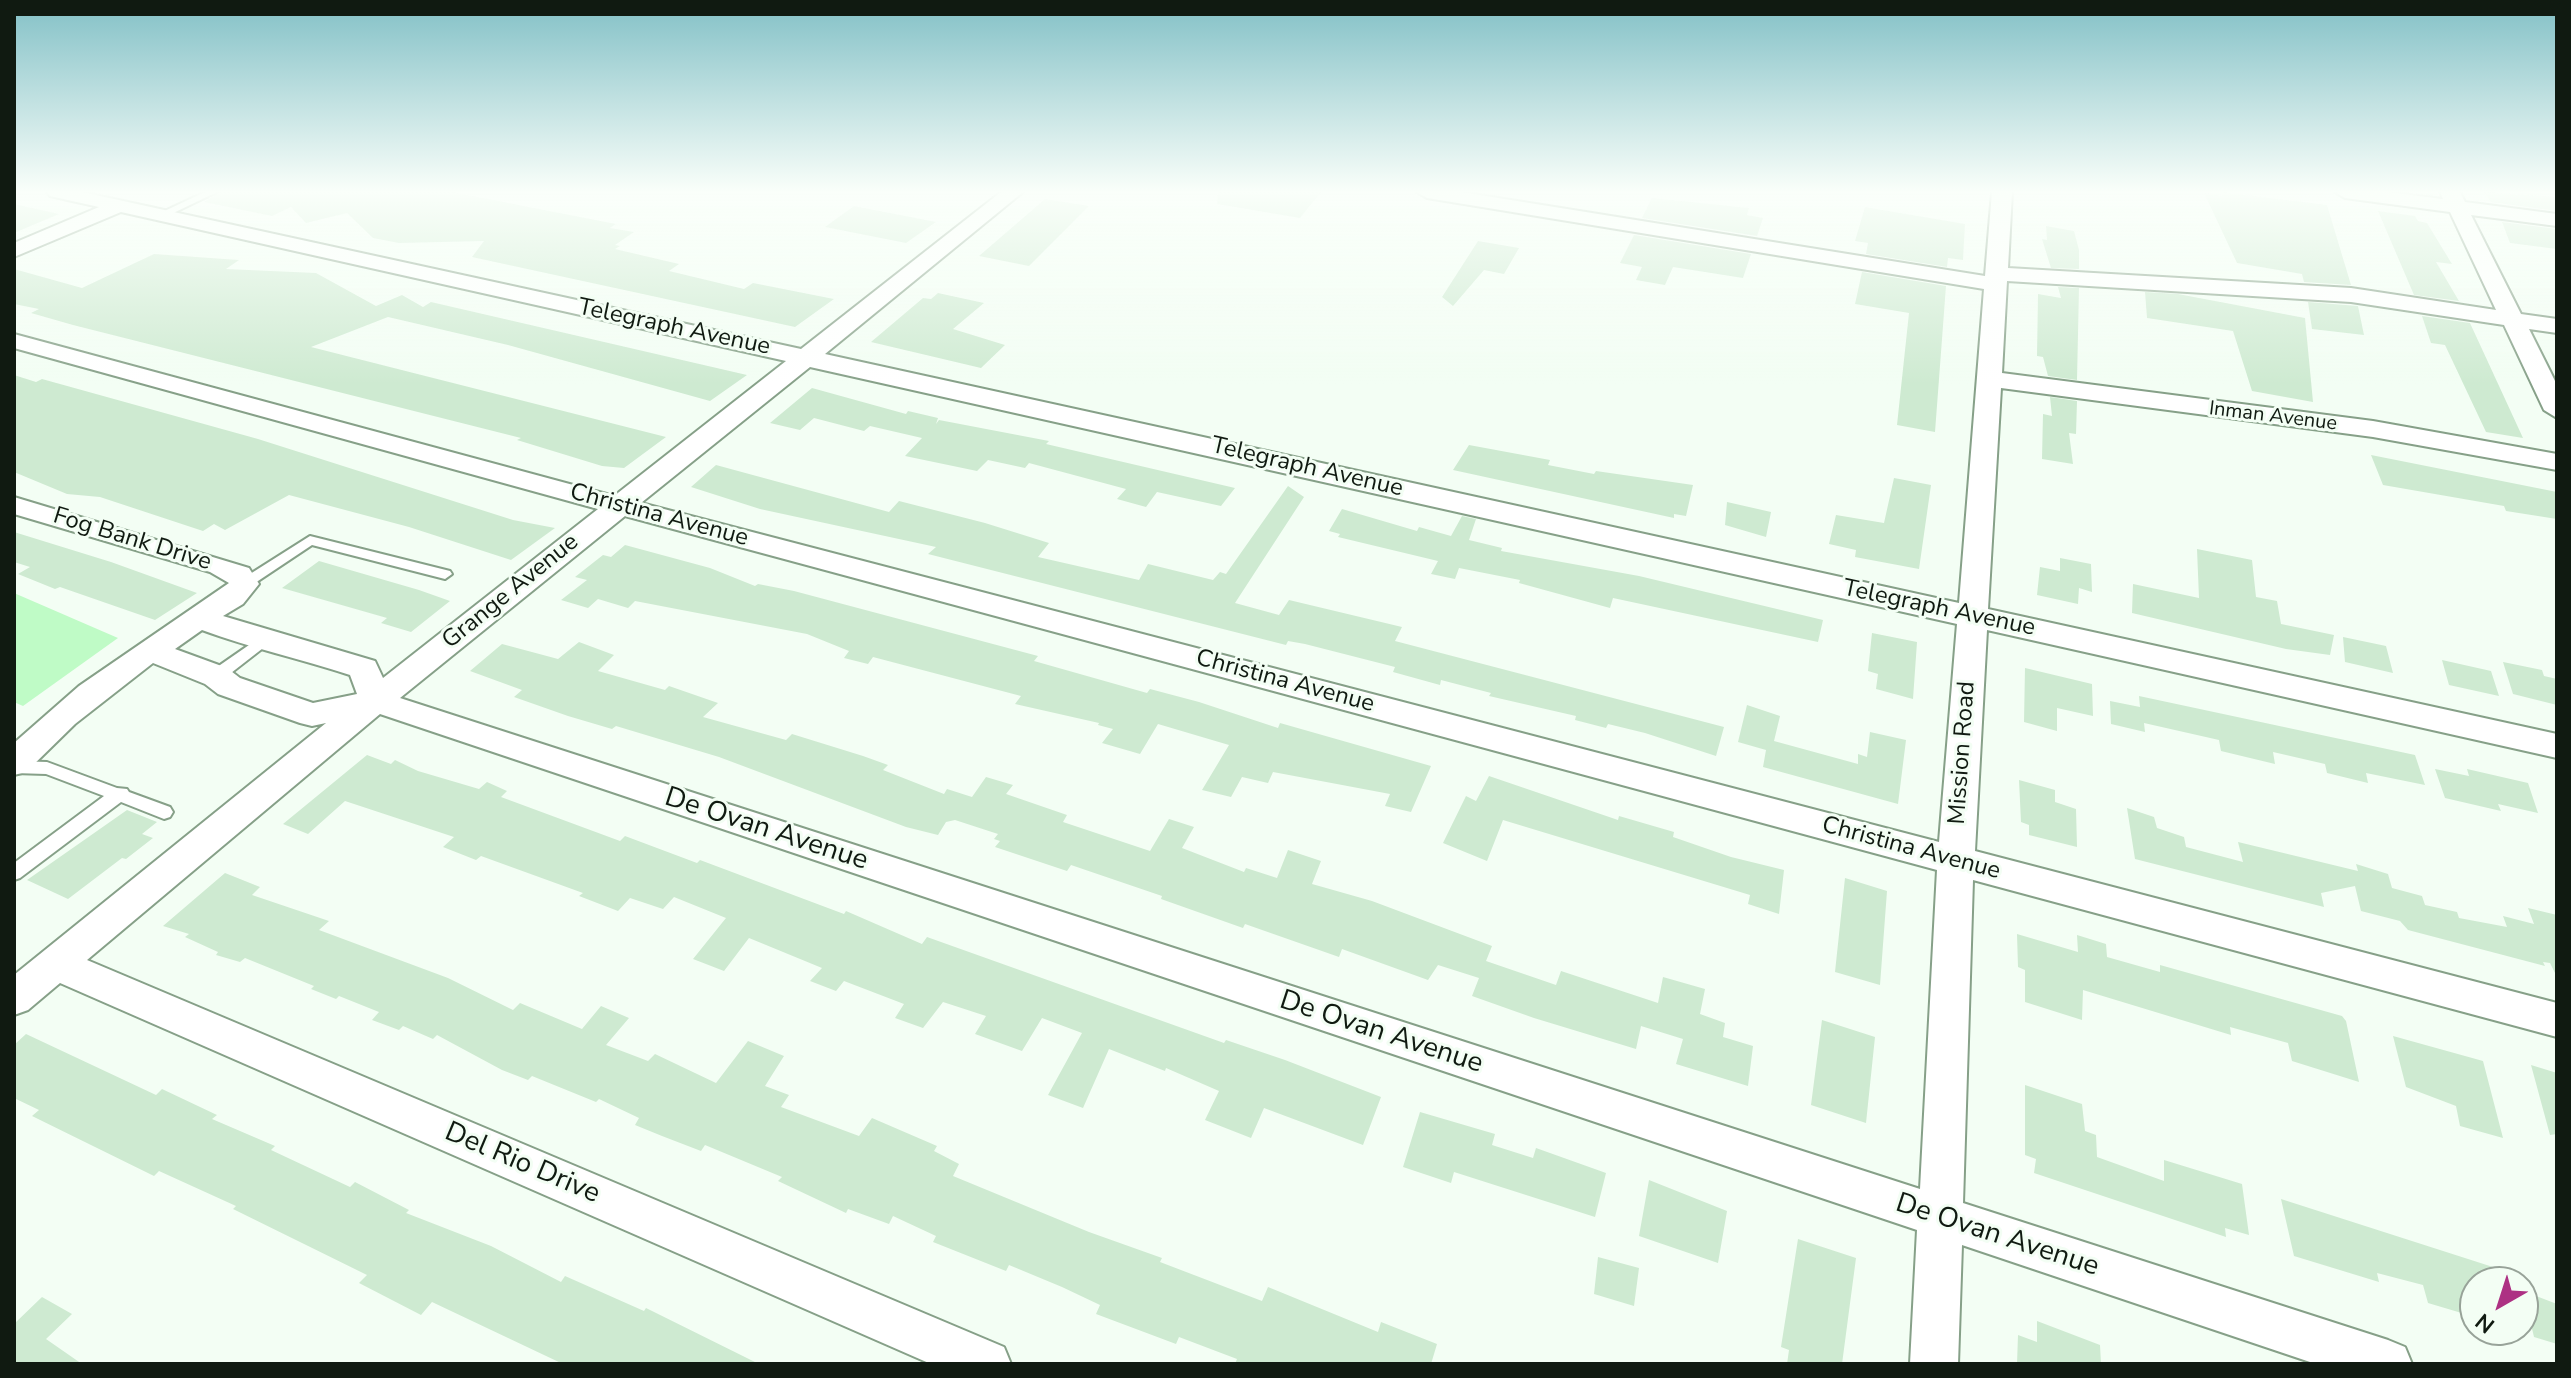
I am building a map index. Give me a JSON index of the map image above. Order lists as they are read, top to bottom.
{
  "streets": {
    "street": [
      "Telegraph Avenue",
      "Inman Avenue",
      "Christina Avenue",
      "Fog Bank Drive",
      "Grange Avenue",
      "Mission Road",
      "De Ovan Avenue",
      "Del Rio Drive"
    ]
  },
  "crossings": [
    ["Telegraph Avenue", "Grange Avenue"],
    ["Telegraph Avenue", "Mission Road"],
    ["Inman Avenue", "Mission Road"],
    ["Christina Avenue", "Grange Avenue"],
    ["Christina Avenue", "Mission Road"],
    ["Grange Avenue", "De Ovan Avenue"],
    ["Grange Avenue", "Del Rio Drive"],
    ["Mission Road", "De Ovan Avenue"]
  ],
  "north": "bottom left"
}
